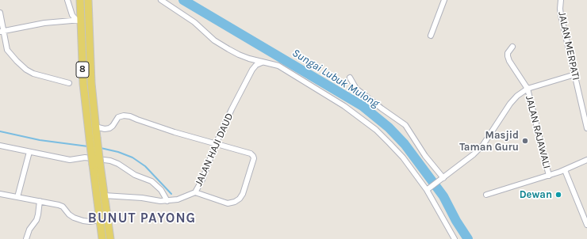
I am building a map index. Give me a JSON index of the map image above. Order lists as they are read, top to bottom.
{
  "streets": {
    "main road": ["8"],
    "street": ["JALAN MERPATI", "JALAN RAJAWALI", "JALAN HAJI DAUD"]
  },
  "crossings": [
    ["8", "JALAN HAJI DAUD"]
  ],
  "districts": ["BUNUT PAYONG"],
  "water": ["Sungai Lubuk Mulong"],
  "places": ["Masjid Taman Guru", "Dewan"]
}
